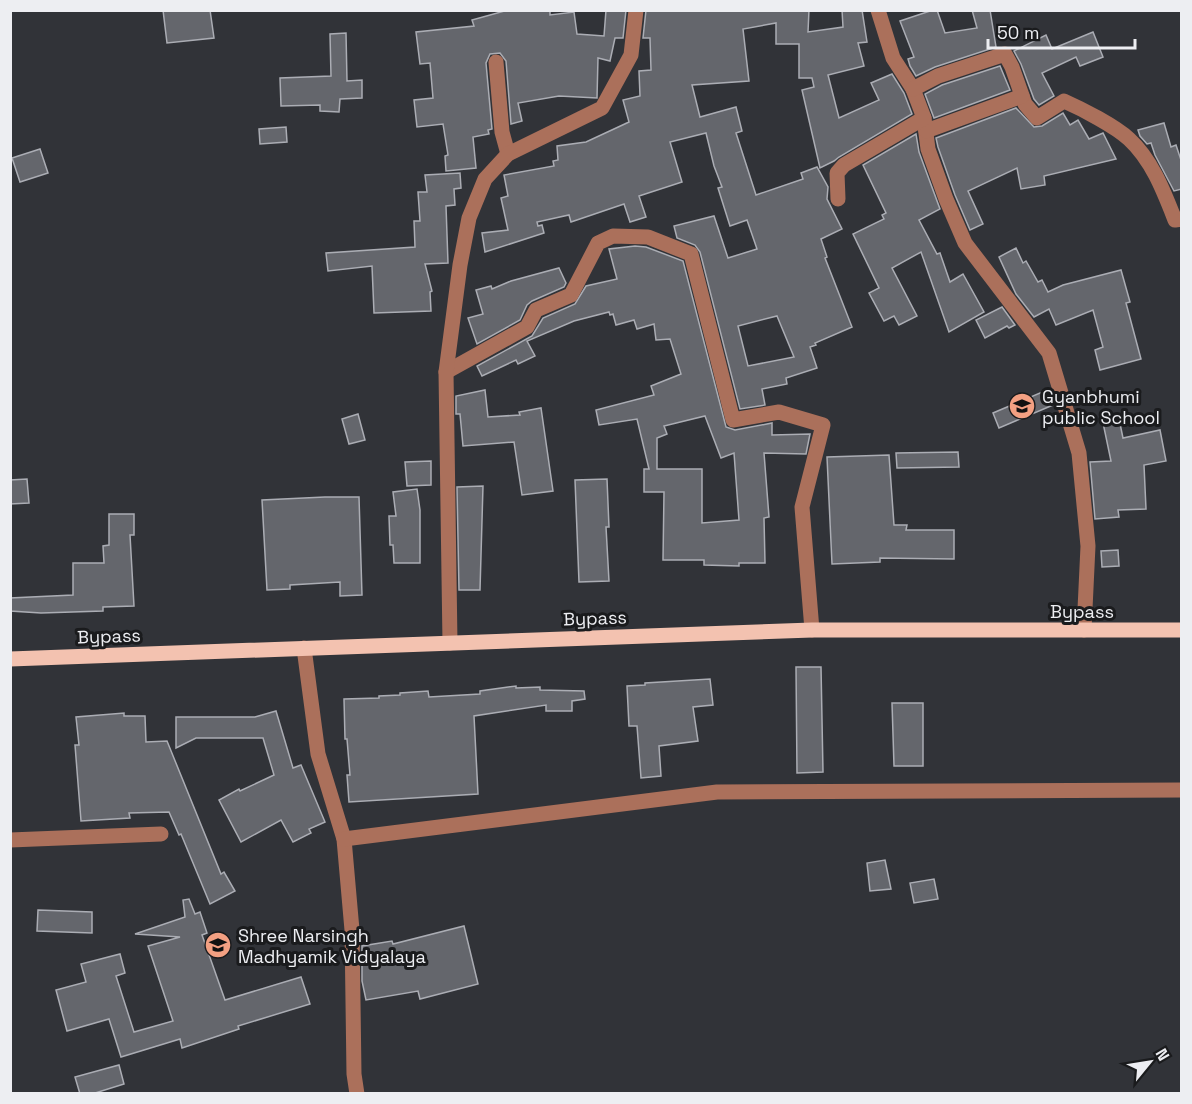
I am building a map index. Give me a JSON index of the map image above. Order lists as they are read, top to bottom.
{
  "streets": {
    "main road": ["Bypass"]
  },
  "places": {
    "school or university": ["Gyanbhumi public School", "Shree Narsingh Madhyamik Vidyalaya"]
  },
  "scale_bar": "50 m",
  "north": "top right"
}
